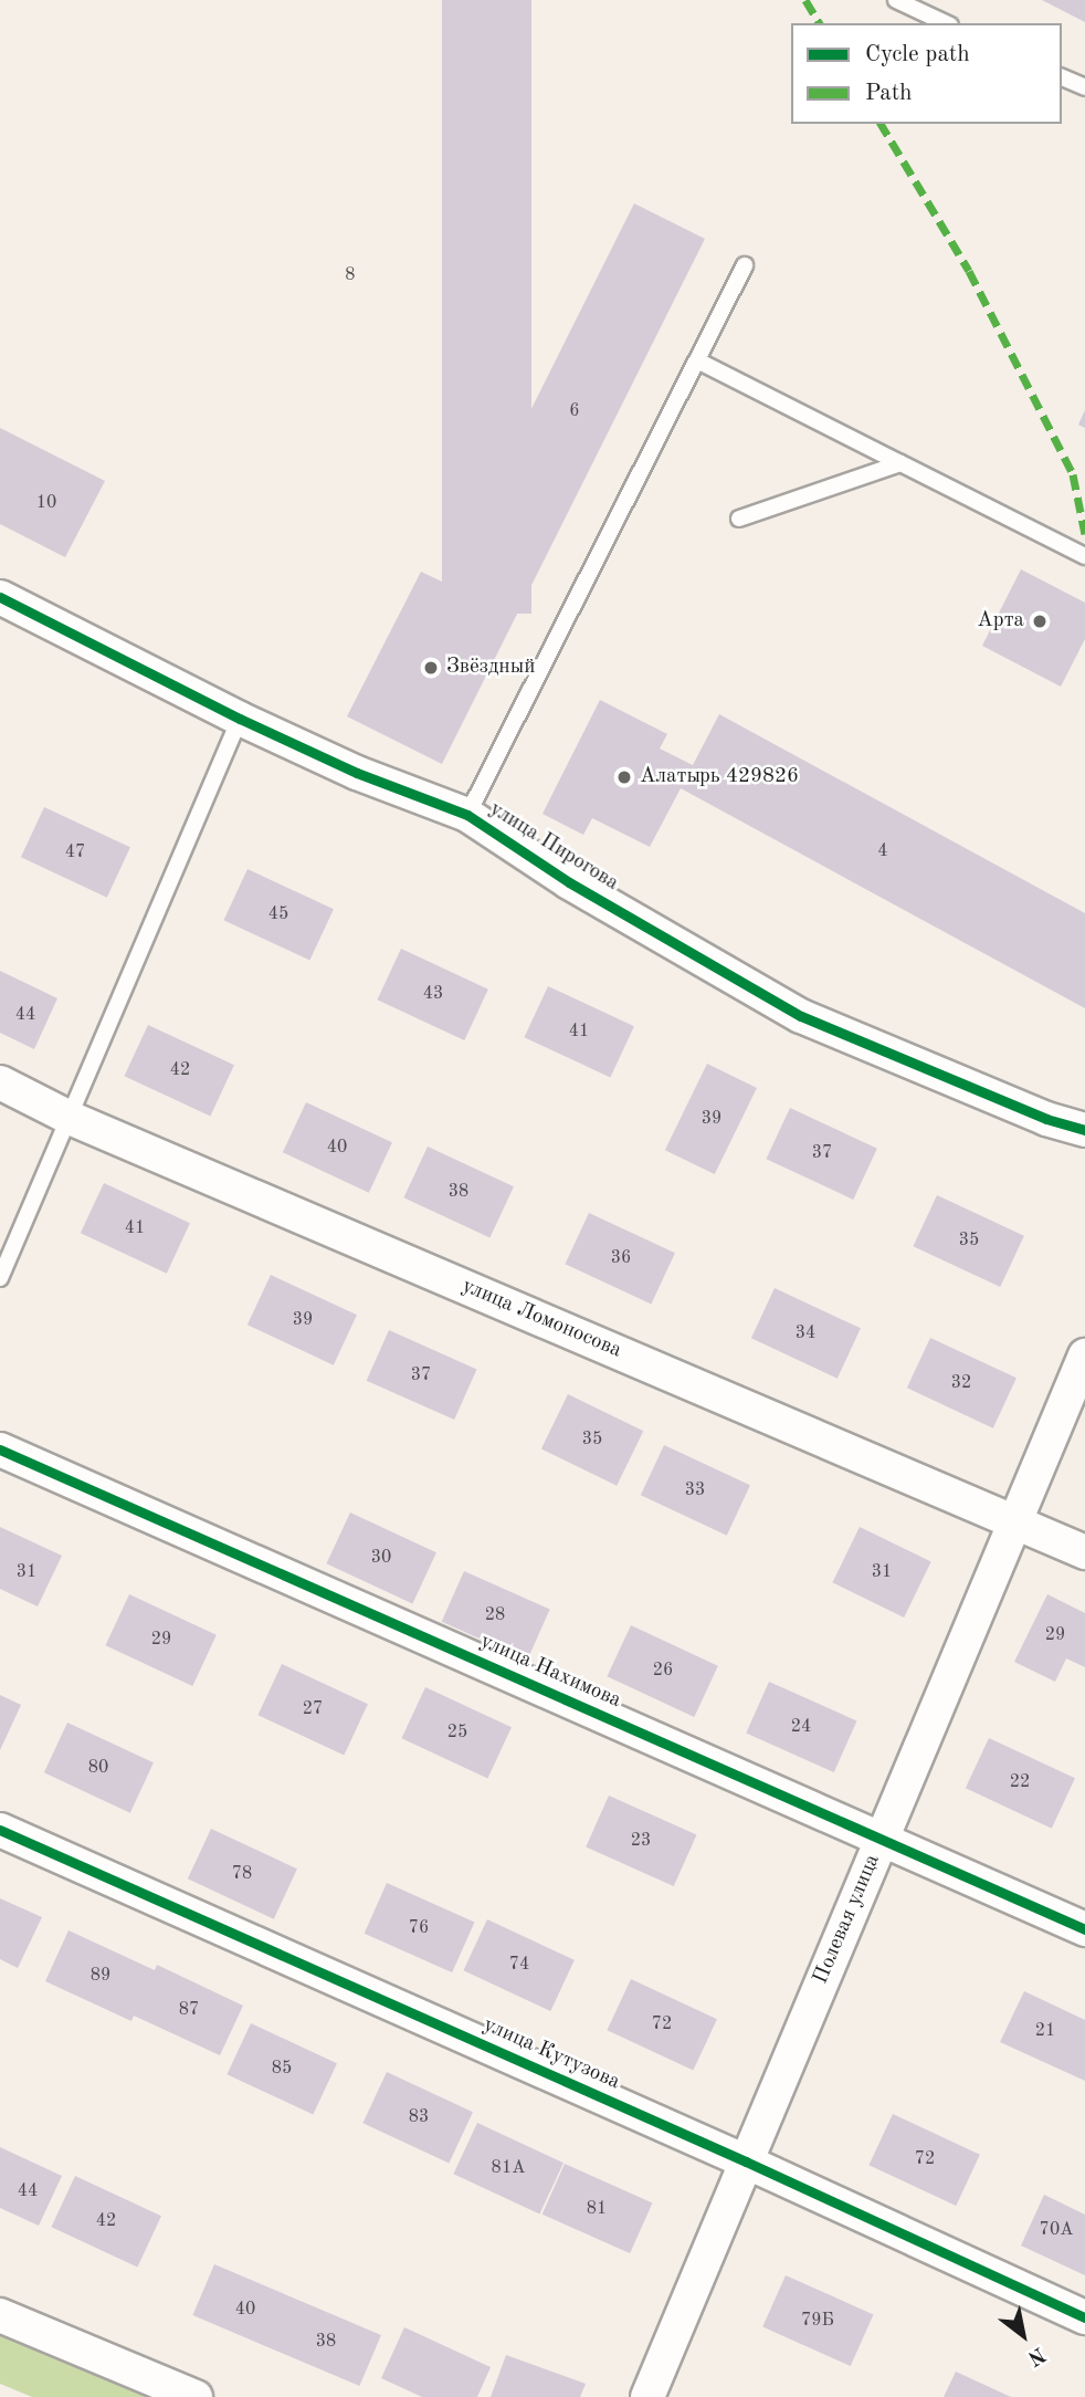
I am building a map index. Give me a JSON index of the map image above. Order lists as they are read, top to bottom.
{
  "streets": {
    "street": [
      "улица Пирогова",
      "улица Ломоносова",
      "улица Нахимова",
      "Полевая улица",
      "улица Кутузова"
    ]
  },
  "crossings": [
    ["улица Ломоносова", "Полевая улица"],
    ["улица Нахимова", "Полевая улица"],
    ["Полевая улица", "улица Кутузова"]
  ],
  "places": ["Арта", "Звёздный", "Алатырь 429826"],
  "house_numbers": [
    "8",
    "6",
    "10",
    "4",
    "47",
    "45",
    "43",
    "44",
    "41",
    "42",
    "39",
    "40",
    "37",
    "38",
    "41",
    "35",
    "36",
    "39",
    "34",
    "37",
    "32",
    "35",
    "33",
    "30",
    "31",
    "31",
    "28",
    "29",
    "29",
    "26",
    "27",
    "24",
    "25",
    "80",
    "22",
    "23",
    "78",
    "76",
    "74",
    "89",
    "87",
    "72",
    "21",
    "85",
    "83",
    "72",
    "81А",
    "44",
    "81",
    "42",
    "70А",
    "40",
    "79Б",
    "38"
  ],
  "legend": ["Cycle path", "Path"],
  "north": "bottom right"
}
